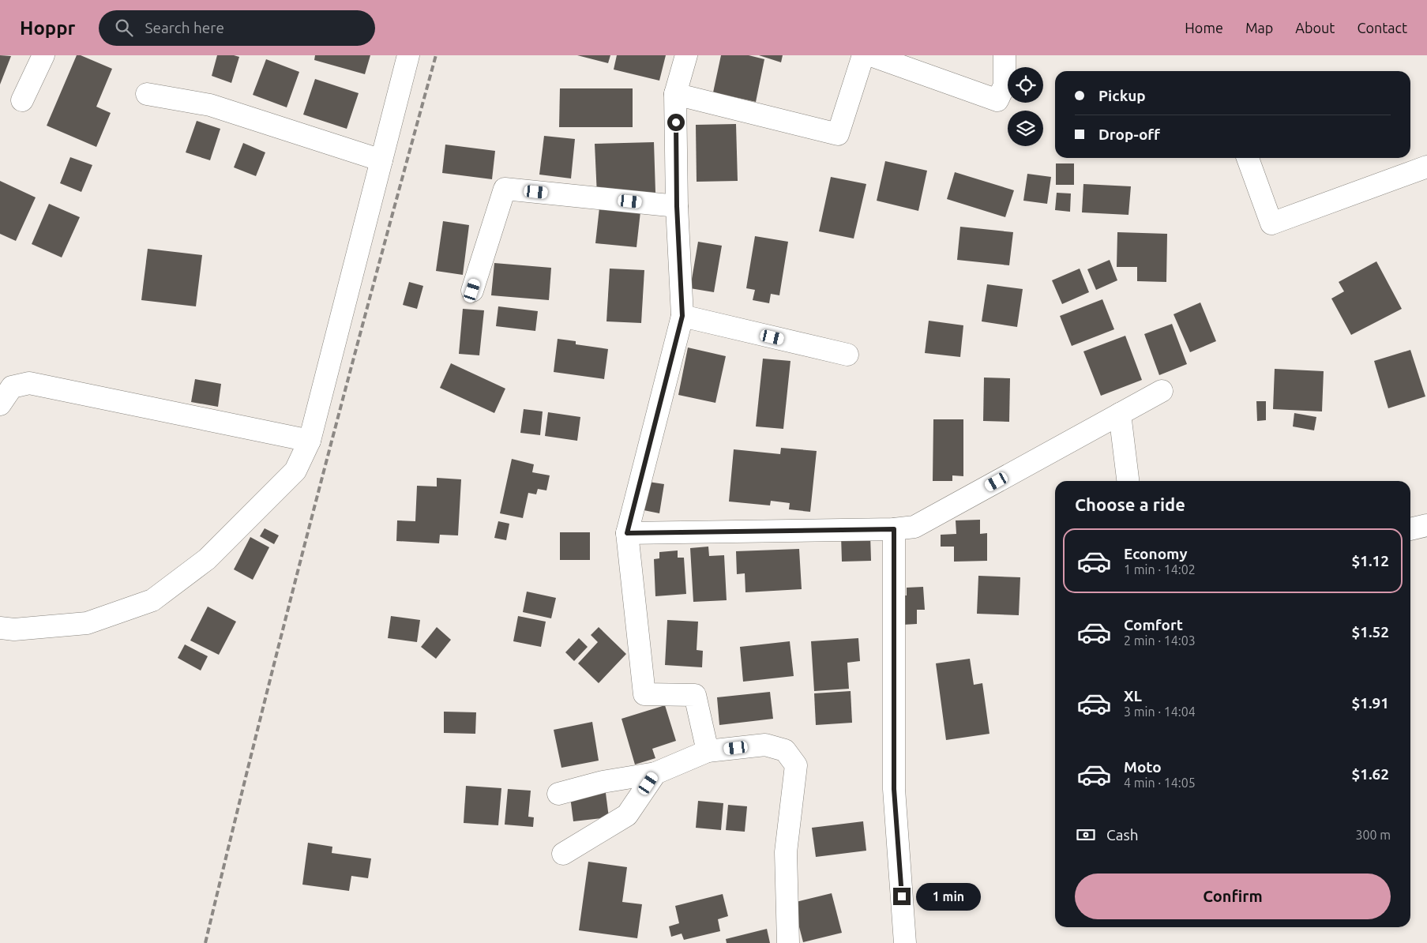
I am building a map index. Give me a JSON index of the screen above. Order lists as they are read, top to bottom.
{
  "page": {
    "header": "Hoppr",
    "search": "Search here",
    "nav": [
      "Home",
      "Map",
      "About",
      "Contact"
    ],
    "banner": ["Pickup", "Drop-off"],
    "heading": "Choose a ride",
    "list": [
      {
        "name": "Economy",
        "note": "1 min · 14:02",
        "value": "$1.12"
      },
      {
        "name": "Comfort",
        "note": "2 min · 14:03",
        "value": "$1.52"
      },
      {
        "name": "XL",
        "note": "3 min · 14:04",
        "value": "$1.91"
      },
      {
        "name": "Moto",
        "note": "4 min · 14:05",
        "value": "$1.62"
      }
    ],
    "pay": ["Cash", "300 m"],
    "buttons": "Confirm",
    "bubble": "1 min"
  }
}
